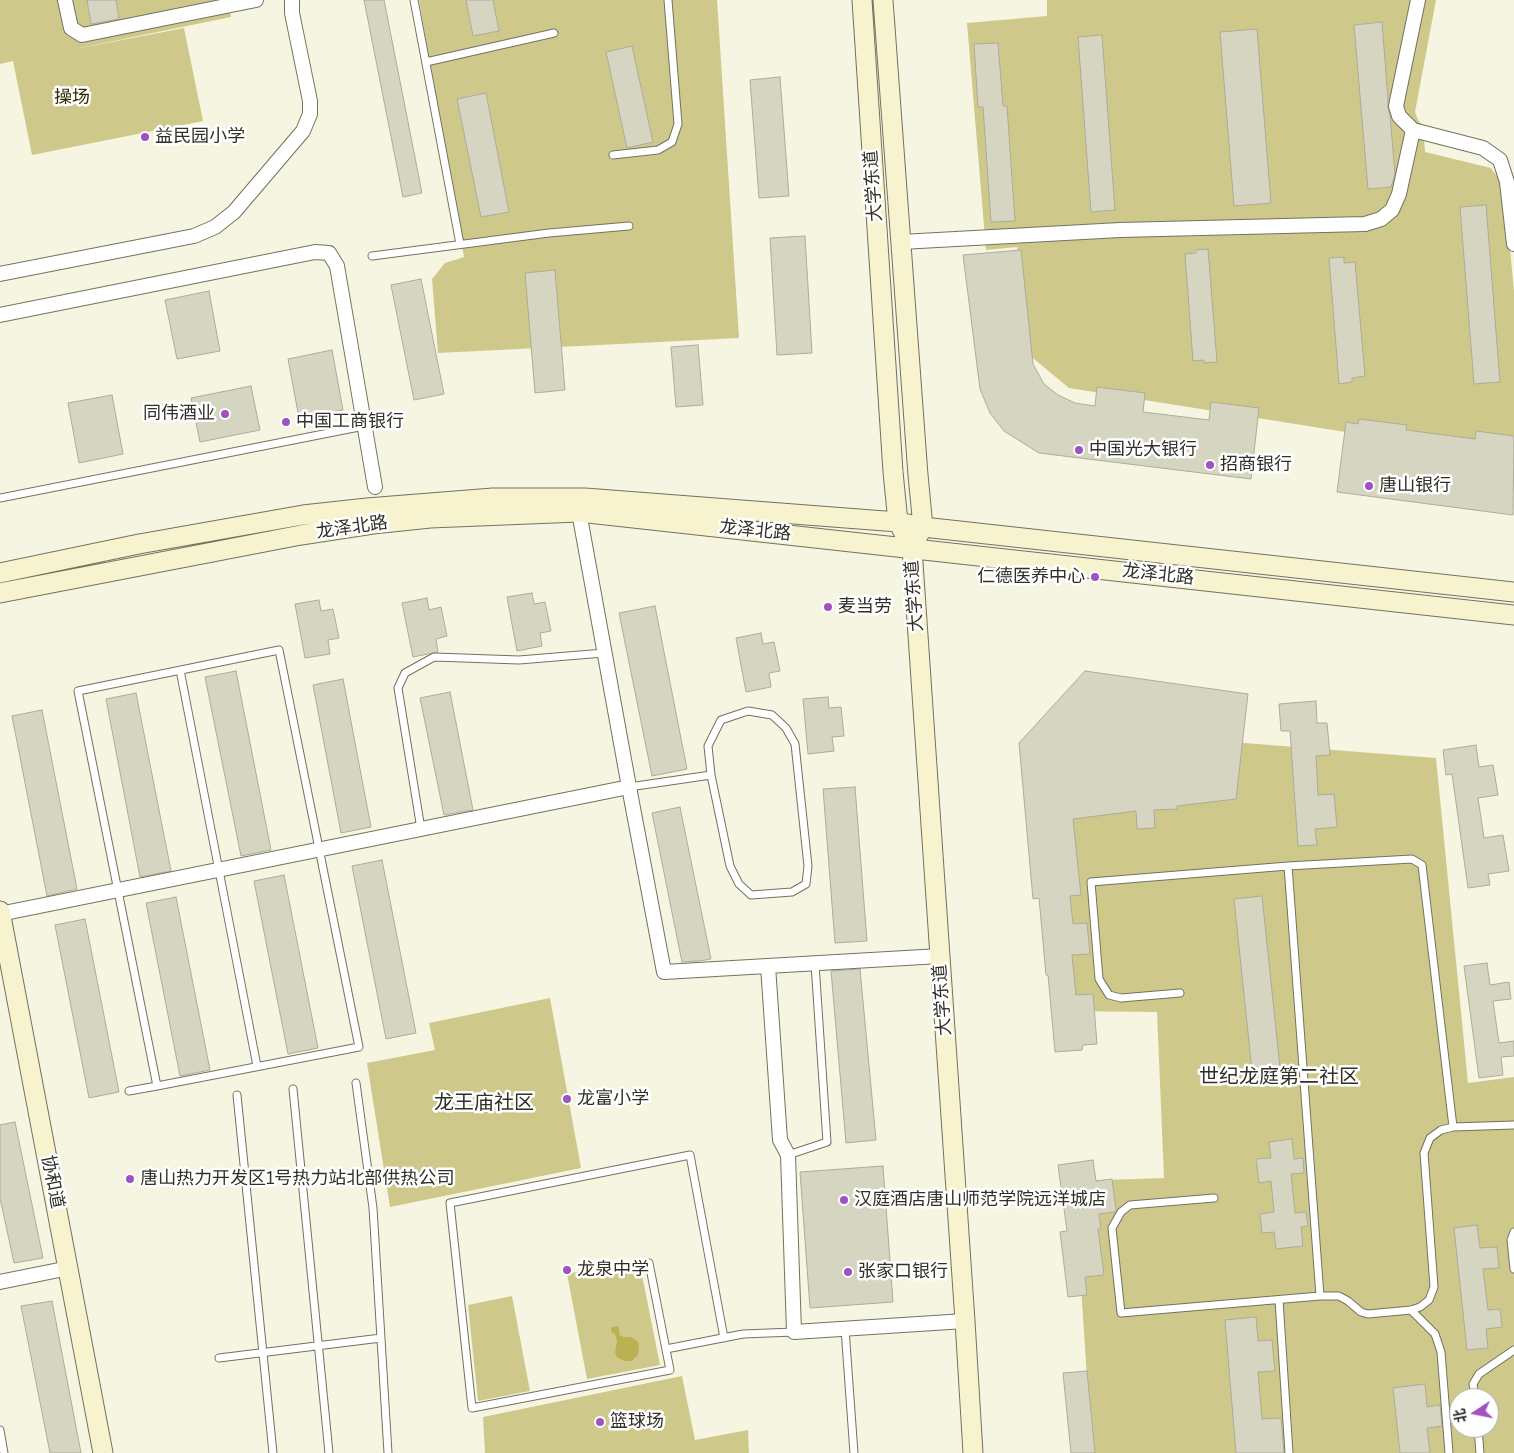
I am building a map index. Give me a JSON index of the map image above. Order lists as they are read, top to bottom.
{
  "streets": {
    "main road": ["大学东道", "龙泽北路", "协和道"]
  },
  "crossings": [
    ["大学东道", "龙泽北路"]
  ],
  "districts": ["世纪龙庭第二社区", "龙王庙社区"],
  "parks": ["操场"],
  "places": [
    "益民园小学",
    "同伟酒业",
    "中国工商银行",
    "中国光大银行",
    "招商银行",
    "唐山银行",
    "仁德医养中心",
    "麦当劳",
    "龙富小学",
    "唐山热力开发区1号热力站北部供热公司",
    "汉庭酒店唐山师范学院远洋城店",
    "龙泉中学",
    "张家口银行",
    "篮球场"
  ],
  "north": "left"
}
